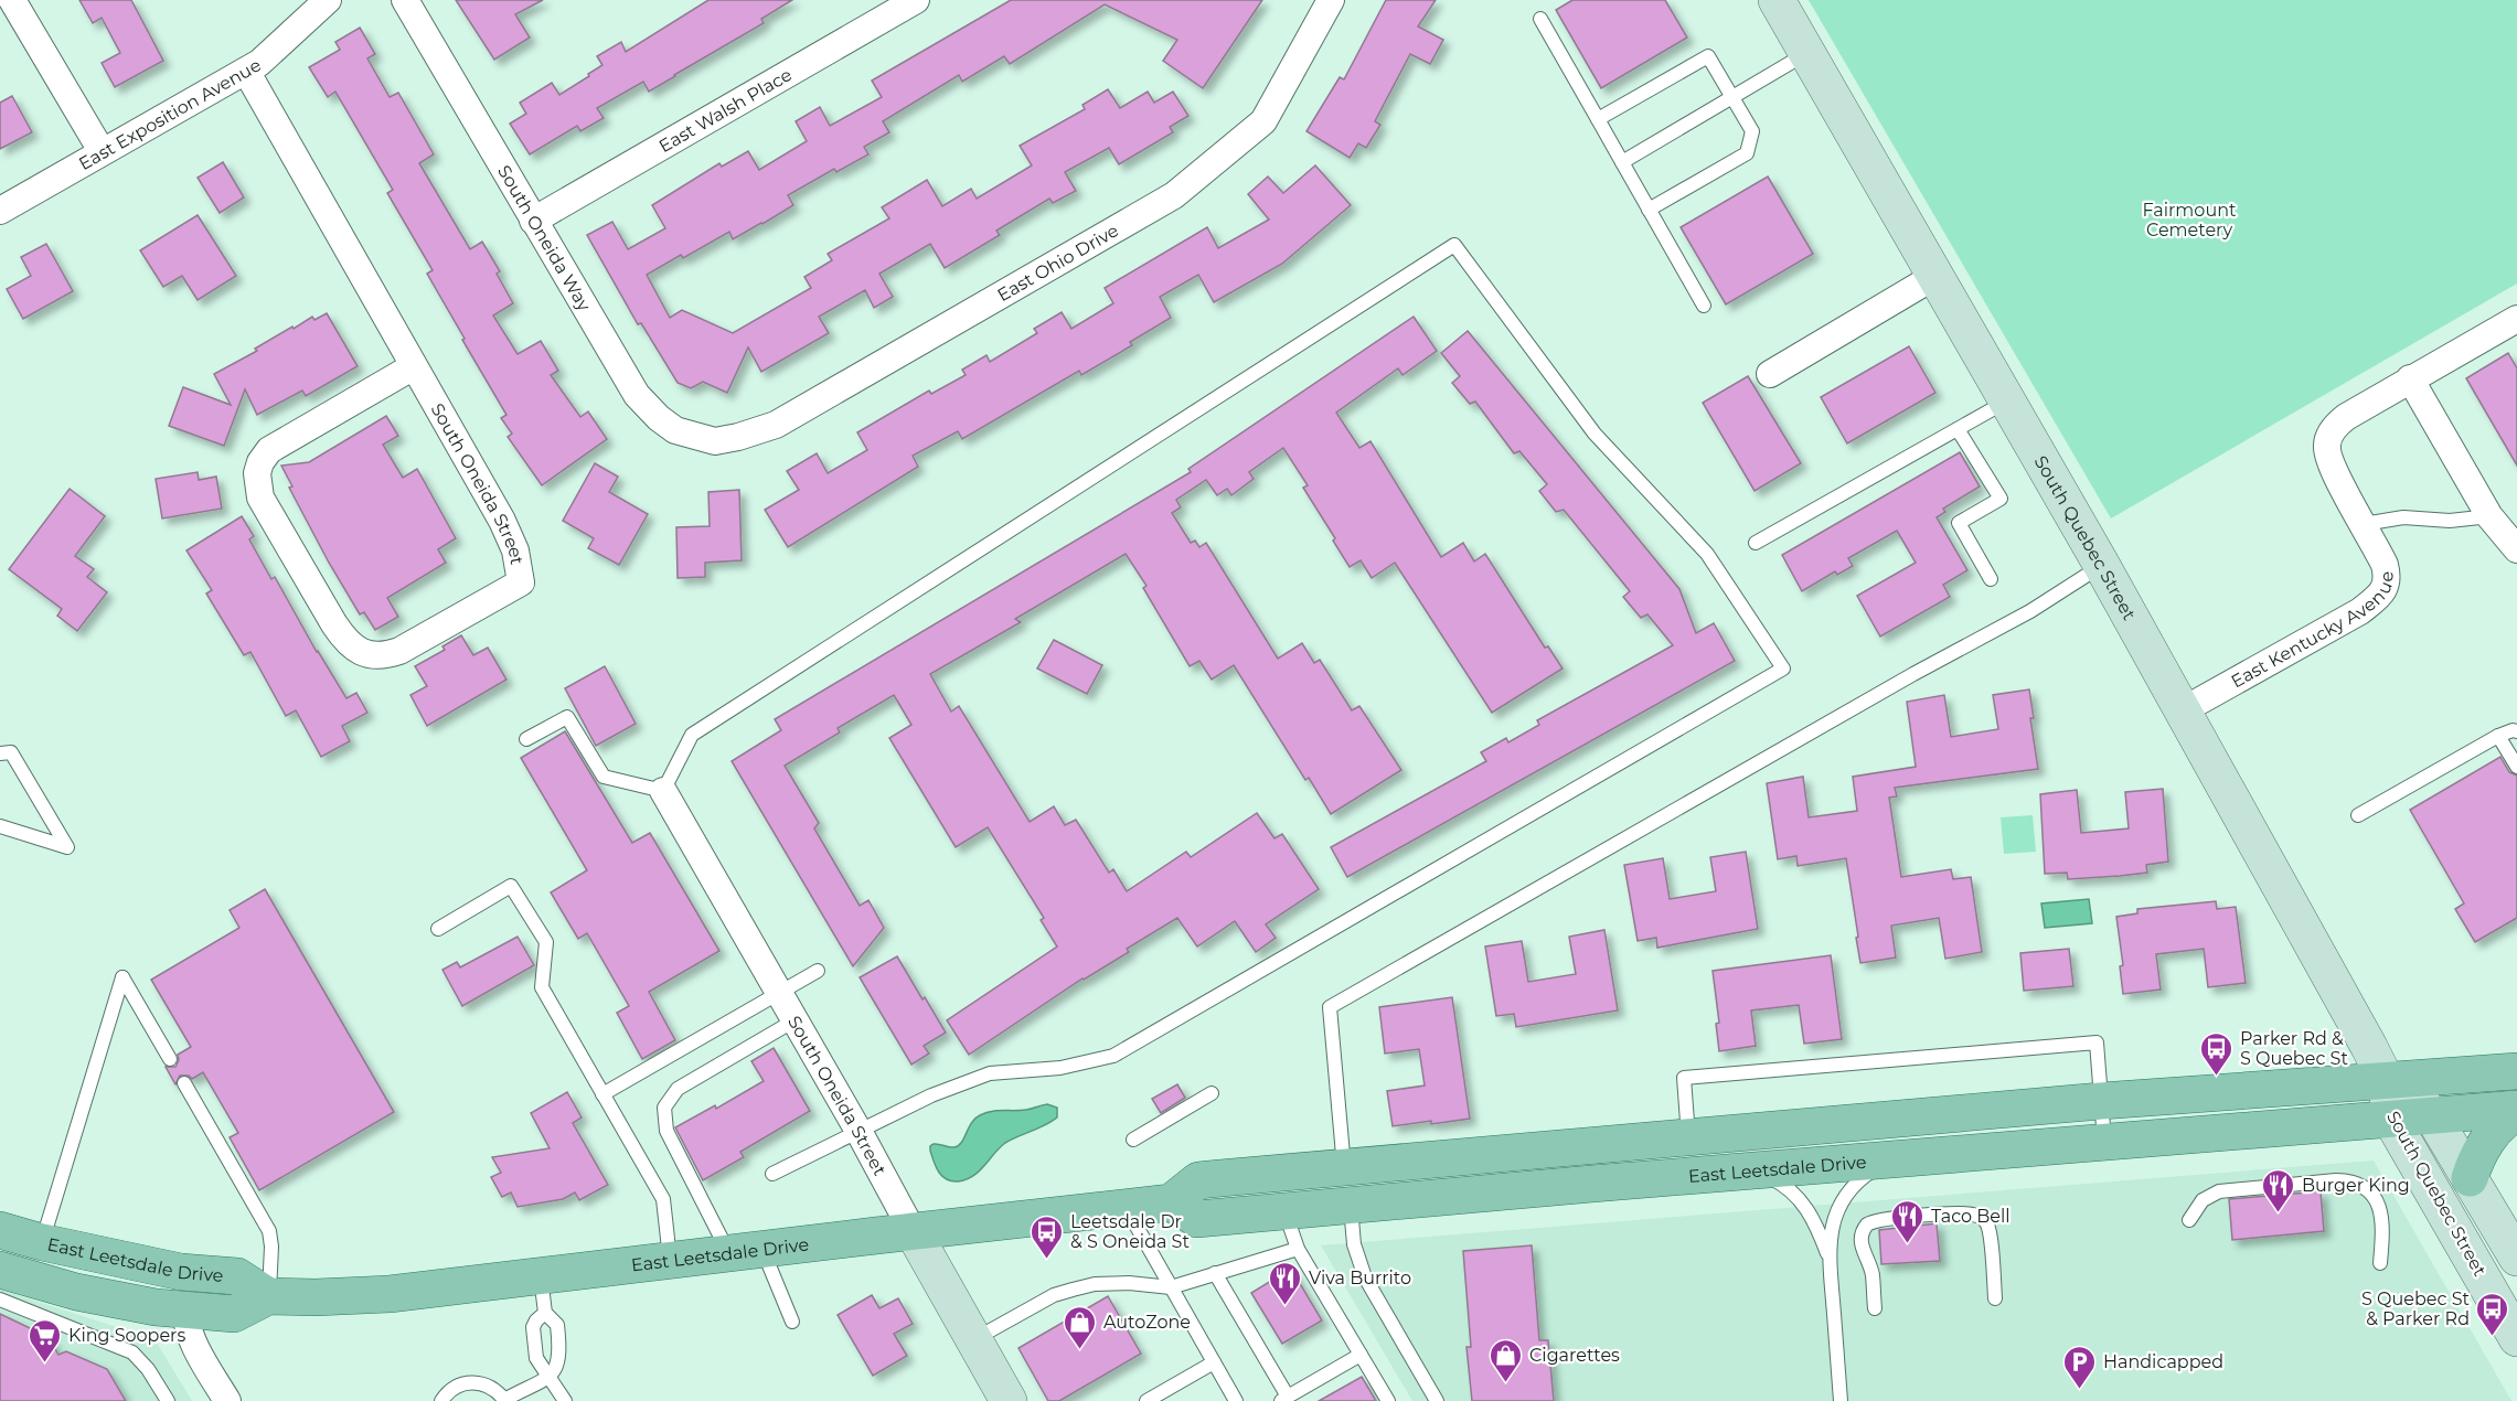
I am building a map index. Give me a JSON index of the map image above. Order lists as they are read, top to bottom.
{
  "streets": {
    "main road": ["South Oneida Street", "South Quebec Street", "East Leetsdale Drive"],
    "street": [
      "East Walsh Place",
      "East Exposition Avenue",
      "South Oneida Way",
      "East Ohio Drive",
      "East Kentucky Avenue"
    ]
  },
  "crossings": [
    ["East Walsh Place", "South Oneida Way"],
    ["East Exposition Avenue", "South Oneida Street"],
    ["South Oneida Way", "East Ohio Drive"],
    ["South Oneida Street", "East Leetsdale Drive"],
    ["South Quebec Street", "East Kentucky Avenue"],
    ["South Quebec Street", "East Leetsdale Drive"]
  ],
  "parks": ["Fairmount Cemetery"],
  "places": {
    "bus stop": ["Parker Rd & S Quebec St", "Leetsdale Dr & S Oneida St", "S Quebec St & Parker Rd"],
    "restaurant": ["Burger King", "Taco Bell", "Viva Burrito"],
    "shop": ["AutoZone", "Cigarettes"],
    "supermarket": ["King Soopers"],
    "parking": ["Handicapped"]
  }
}
